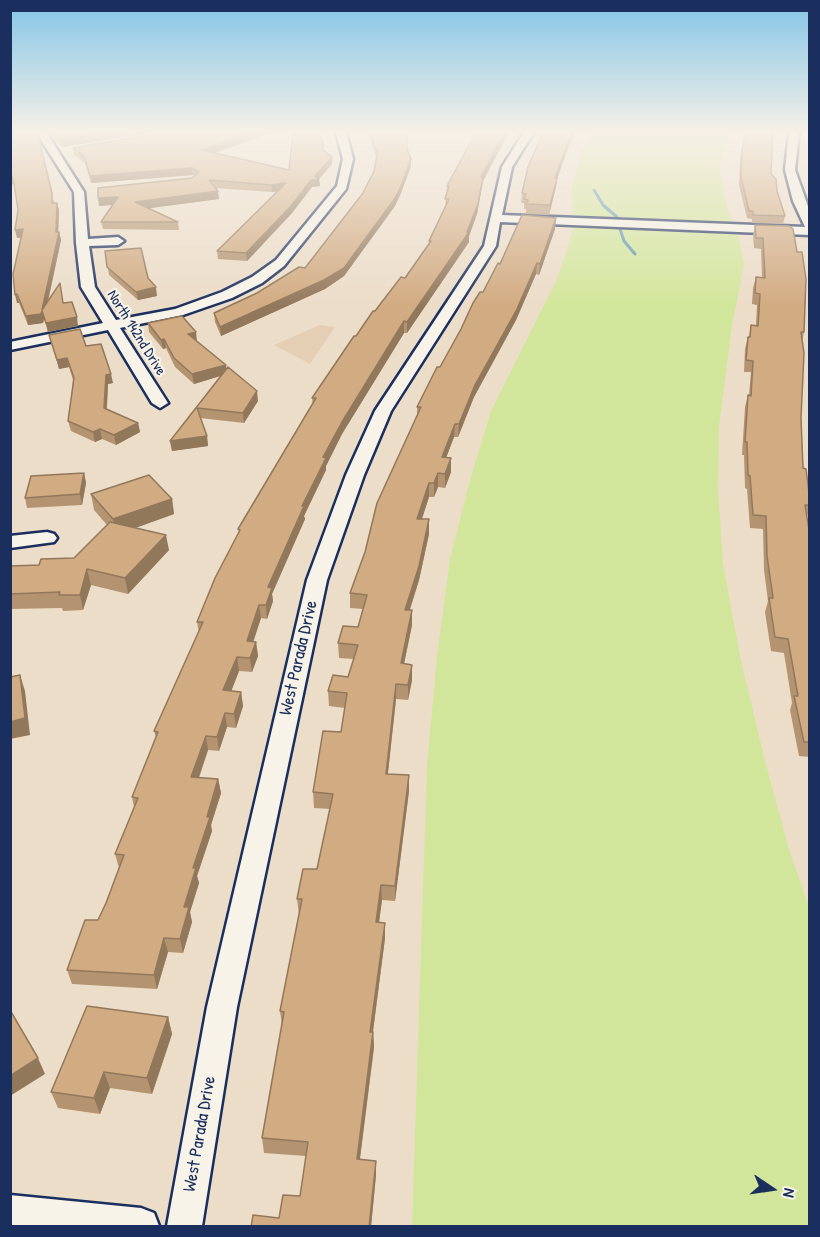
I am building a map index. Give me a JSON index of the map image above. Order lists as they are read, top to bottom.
{
  "streets": {
    "street": ["North 142nd Drive", "West Parada Drive"]
  },
  "north": "right"
}
